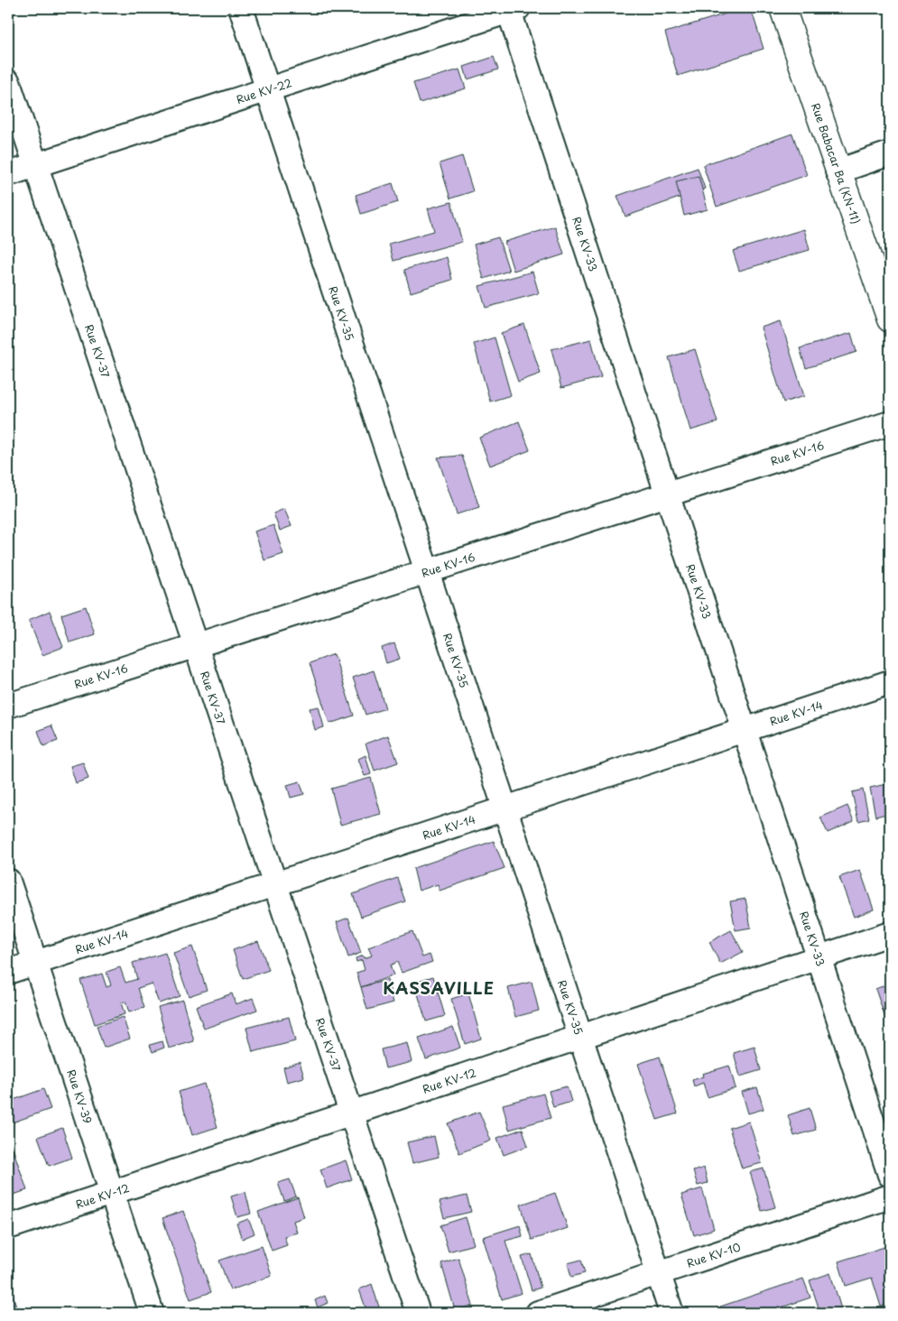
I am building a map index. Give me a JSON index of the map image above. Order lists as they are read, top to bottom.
{
  "streets": {
    "street": [
      "Rue KV-22",
      "Rue Babacar Ba (KN-11)",
      "Rue KV-33",
      "Rue KV-35",
      "Rue KV-37",
      "Rue KV-16",
      "Rue KV-14",
      "Rue KV-12",
      "Rue KV-39",
      "Rue KV-10"
    ]
  },
  "crossings": [
    ["Rue KV-22", "Rue KV-33"],
    ["Rue KV-22", "Rue KV-35"],
    ["Rue KV-22", "Rue KV-37"],
    ["Rue KV-33", "Rue KV-16"],
    ["Rue KV-33", "Rue KV-14"],
    ["Rue KV-33", "Rue KV-12"],
    ["Rue KV-35", "Rue KV-16"],
    ["Rue KV-35", "Rue KV-14"],
    ["Rue KV-35", "Rue KV-12"],
    ["Rue KV-35", "Rue KV-10"],
    ["Rue KV-37", "Rue KV-16"],
    ["Rue KV-37", "Rue KV-14"],
    ["Rue KV-37", "Rue KV-12"],
    ["Rue KV-14", "Rue KV-39"],
    ["Rue KV-12", "Rue KV-39"]
  ],
  "districts": ["KASSAVILLE"]
}
